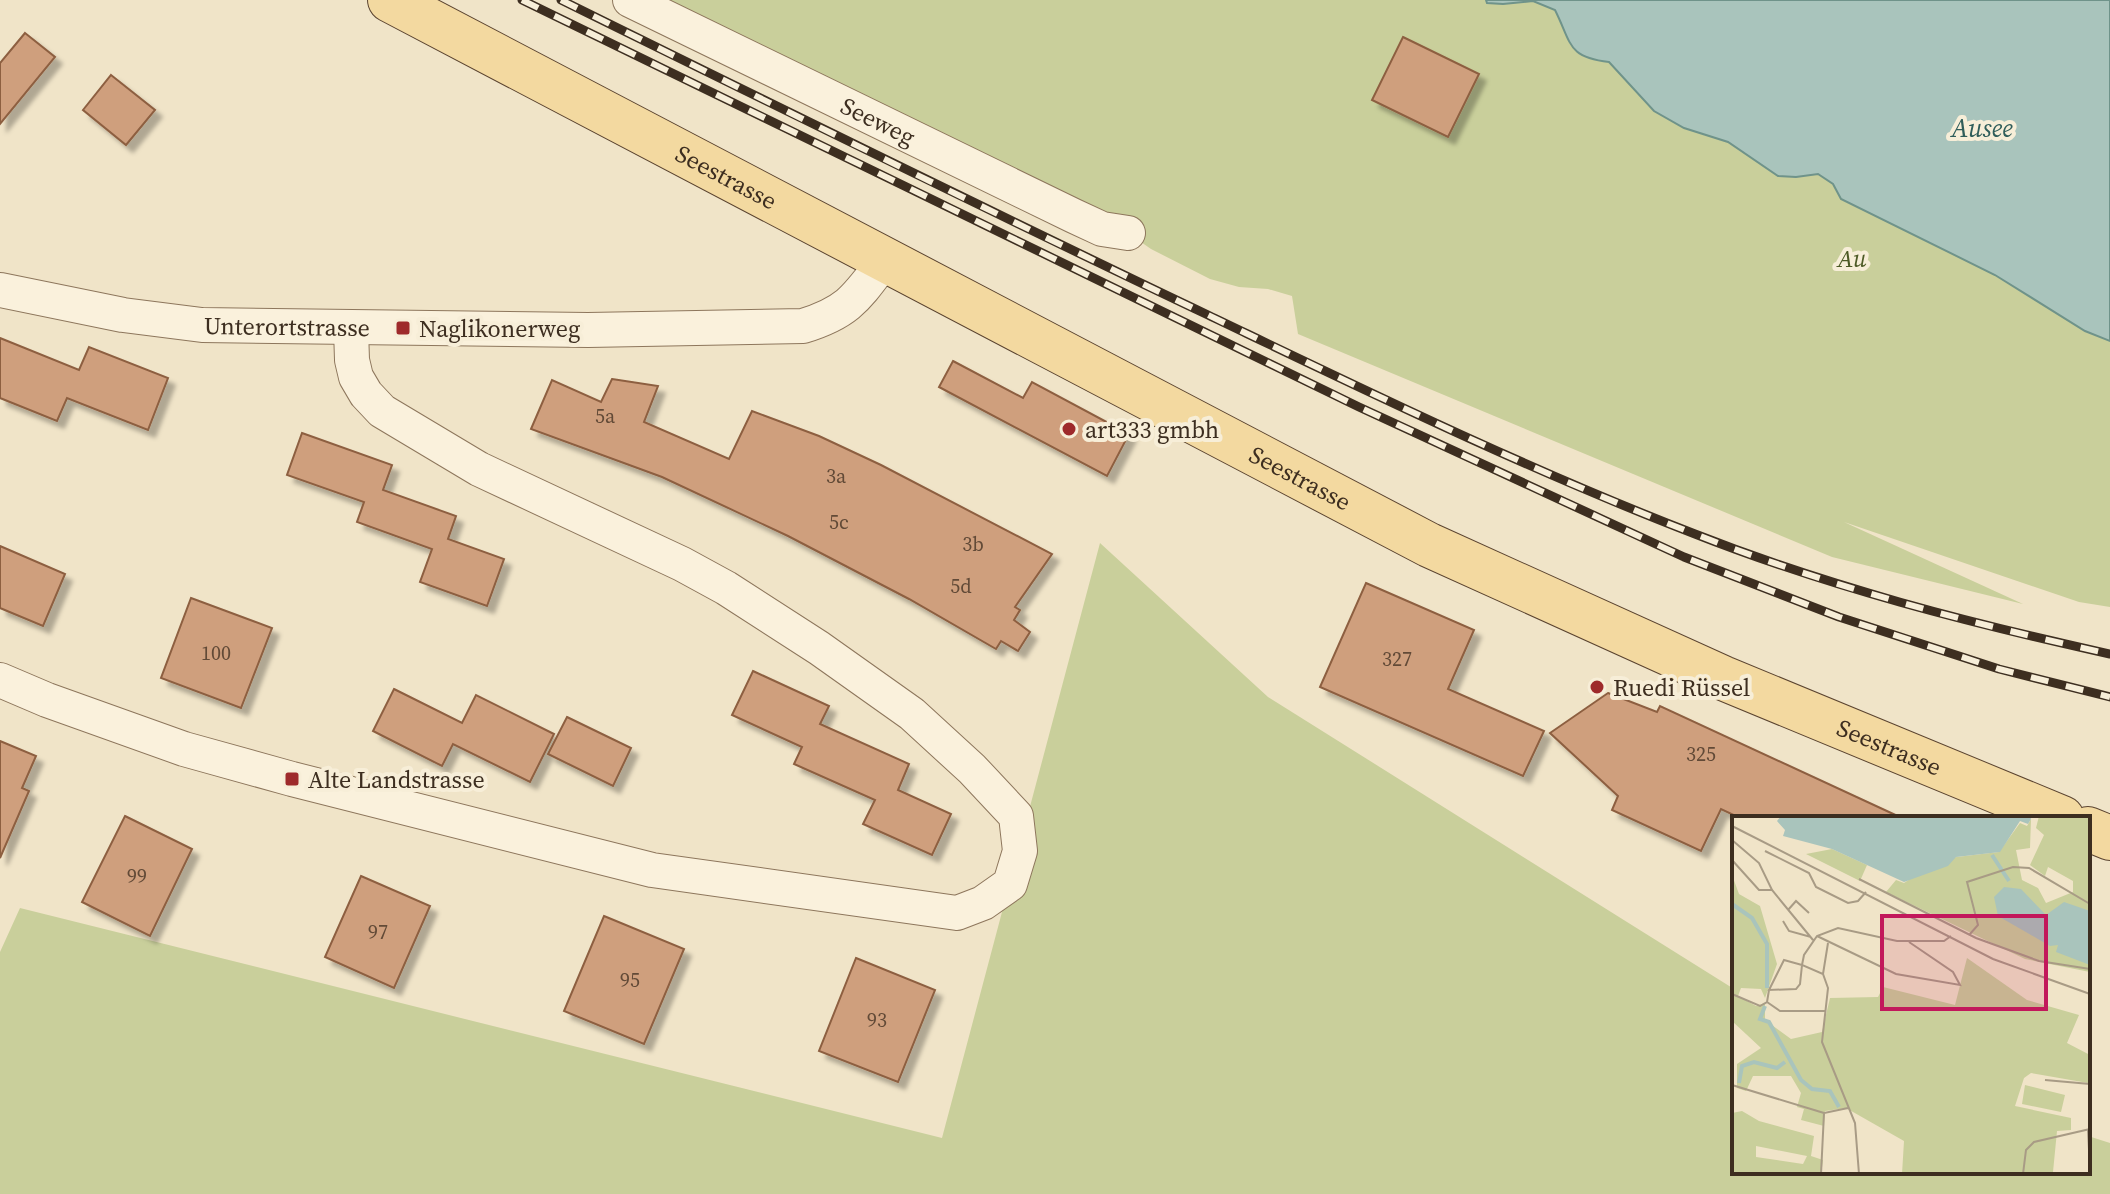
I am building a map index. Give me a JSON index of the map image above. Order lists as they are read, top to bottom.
{
  "streets": {
    "main road": ["Seestrasse"],
    "street": ["Seeweg", "Unterortstrasse"]
  },
  "crossings": [
    ["Seestrasse", "Unterortstrasse"]
  ],
  "water": ["Ausee"],
  "parks": ["Au"],
  "places": {
    "transit": ["Naglikonerweg", "Alte Landstrasse"],
    "other": ["art333 gmbh", "Ruedi Rüssel"]
  },
  "house_numbers": [
    "5a",
    "3a",
    "5c",
    "3b",
    "5d",
    "100",
    "327",
    "325",
    "99",
    "97",
    "95",
    "93"
  ]
}
